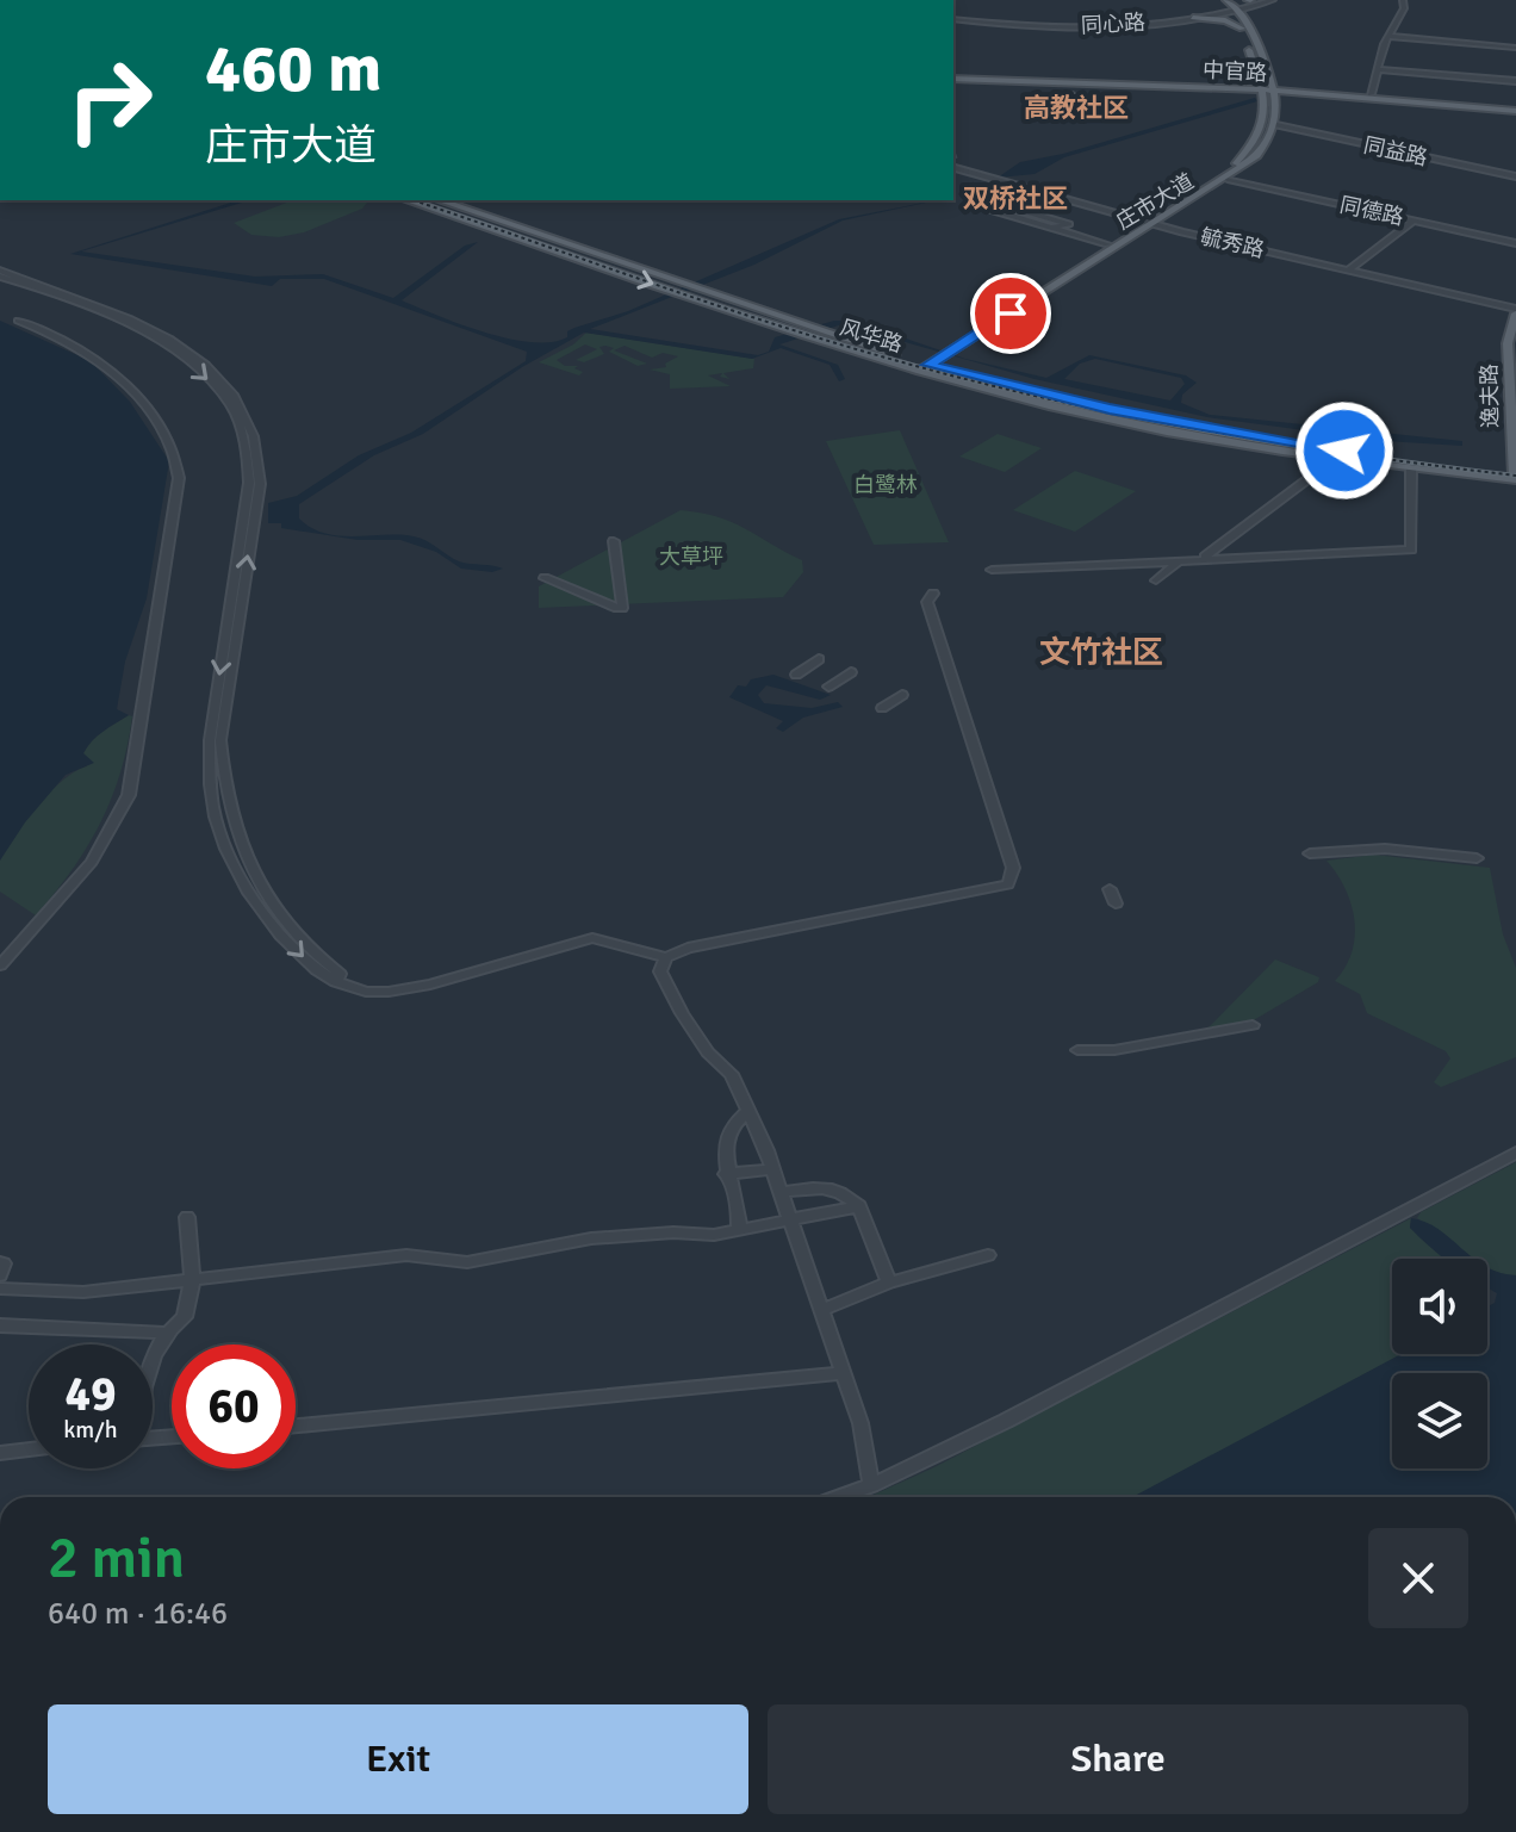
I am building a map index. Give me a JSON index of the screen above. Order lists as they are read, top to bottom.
{
  "streets": {
    "main road": [
      "中官路",
      "庄市大道",
      "风华路",
      "逸夫路"
    ],
    "street": [
      "同心路",
      "同益路",
      "同德路",
      "毓秀路"
    ]
  },
  "crossings": [
    ["同心路", "庄市大道"],
    ["中官路", "庄市大道"],
    ["同益路", "庄市大道"],
    ["庄市大道", "同德路"],
    ["庄市大道", "毓秀路"],
    ["庄市大道", "风华路"],
    ["毓秀路", "逸夫路"],
    ["风华路", "逸夫路"]
  ],
  "districts": ["高教社区", "双桥社区", "文竹社区"],
  "parks": ["白鹭林", "大草坪"],
  "page": {
    "turn": ["460 m", "庄市大道"],
    "speed": "49 km/h",
    "limit": "60",
    "heading": ["2 min", "640 m · 16:46"],
    "buttons": ["Exit", "Share"]
  }
}
